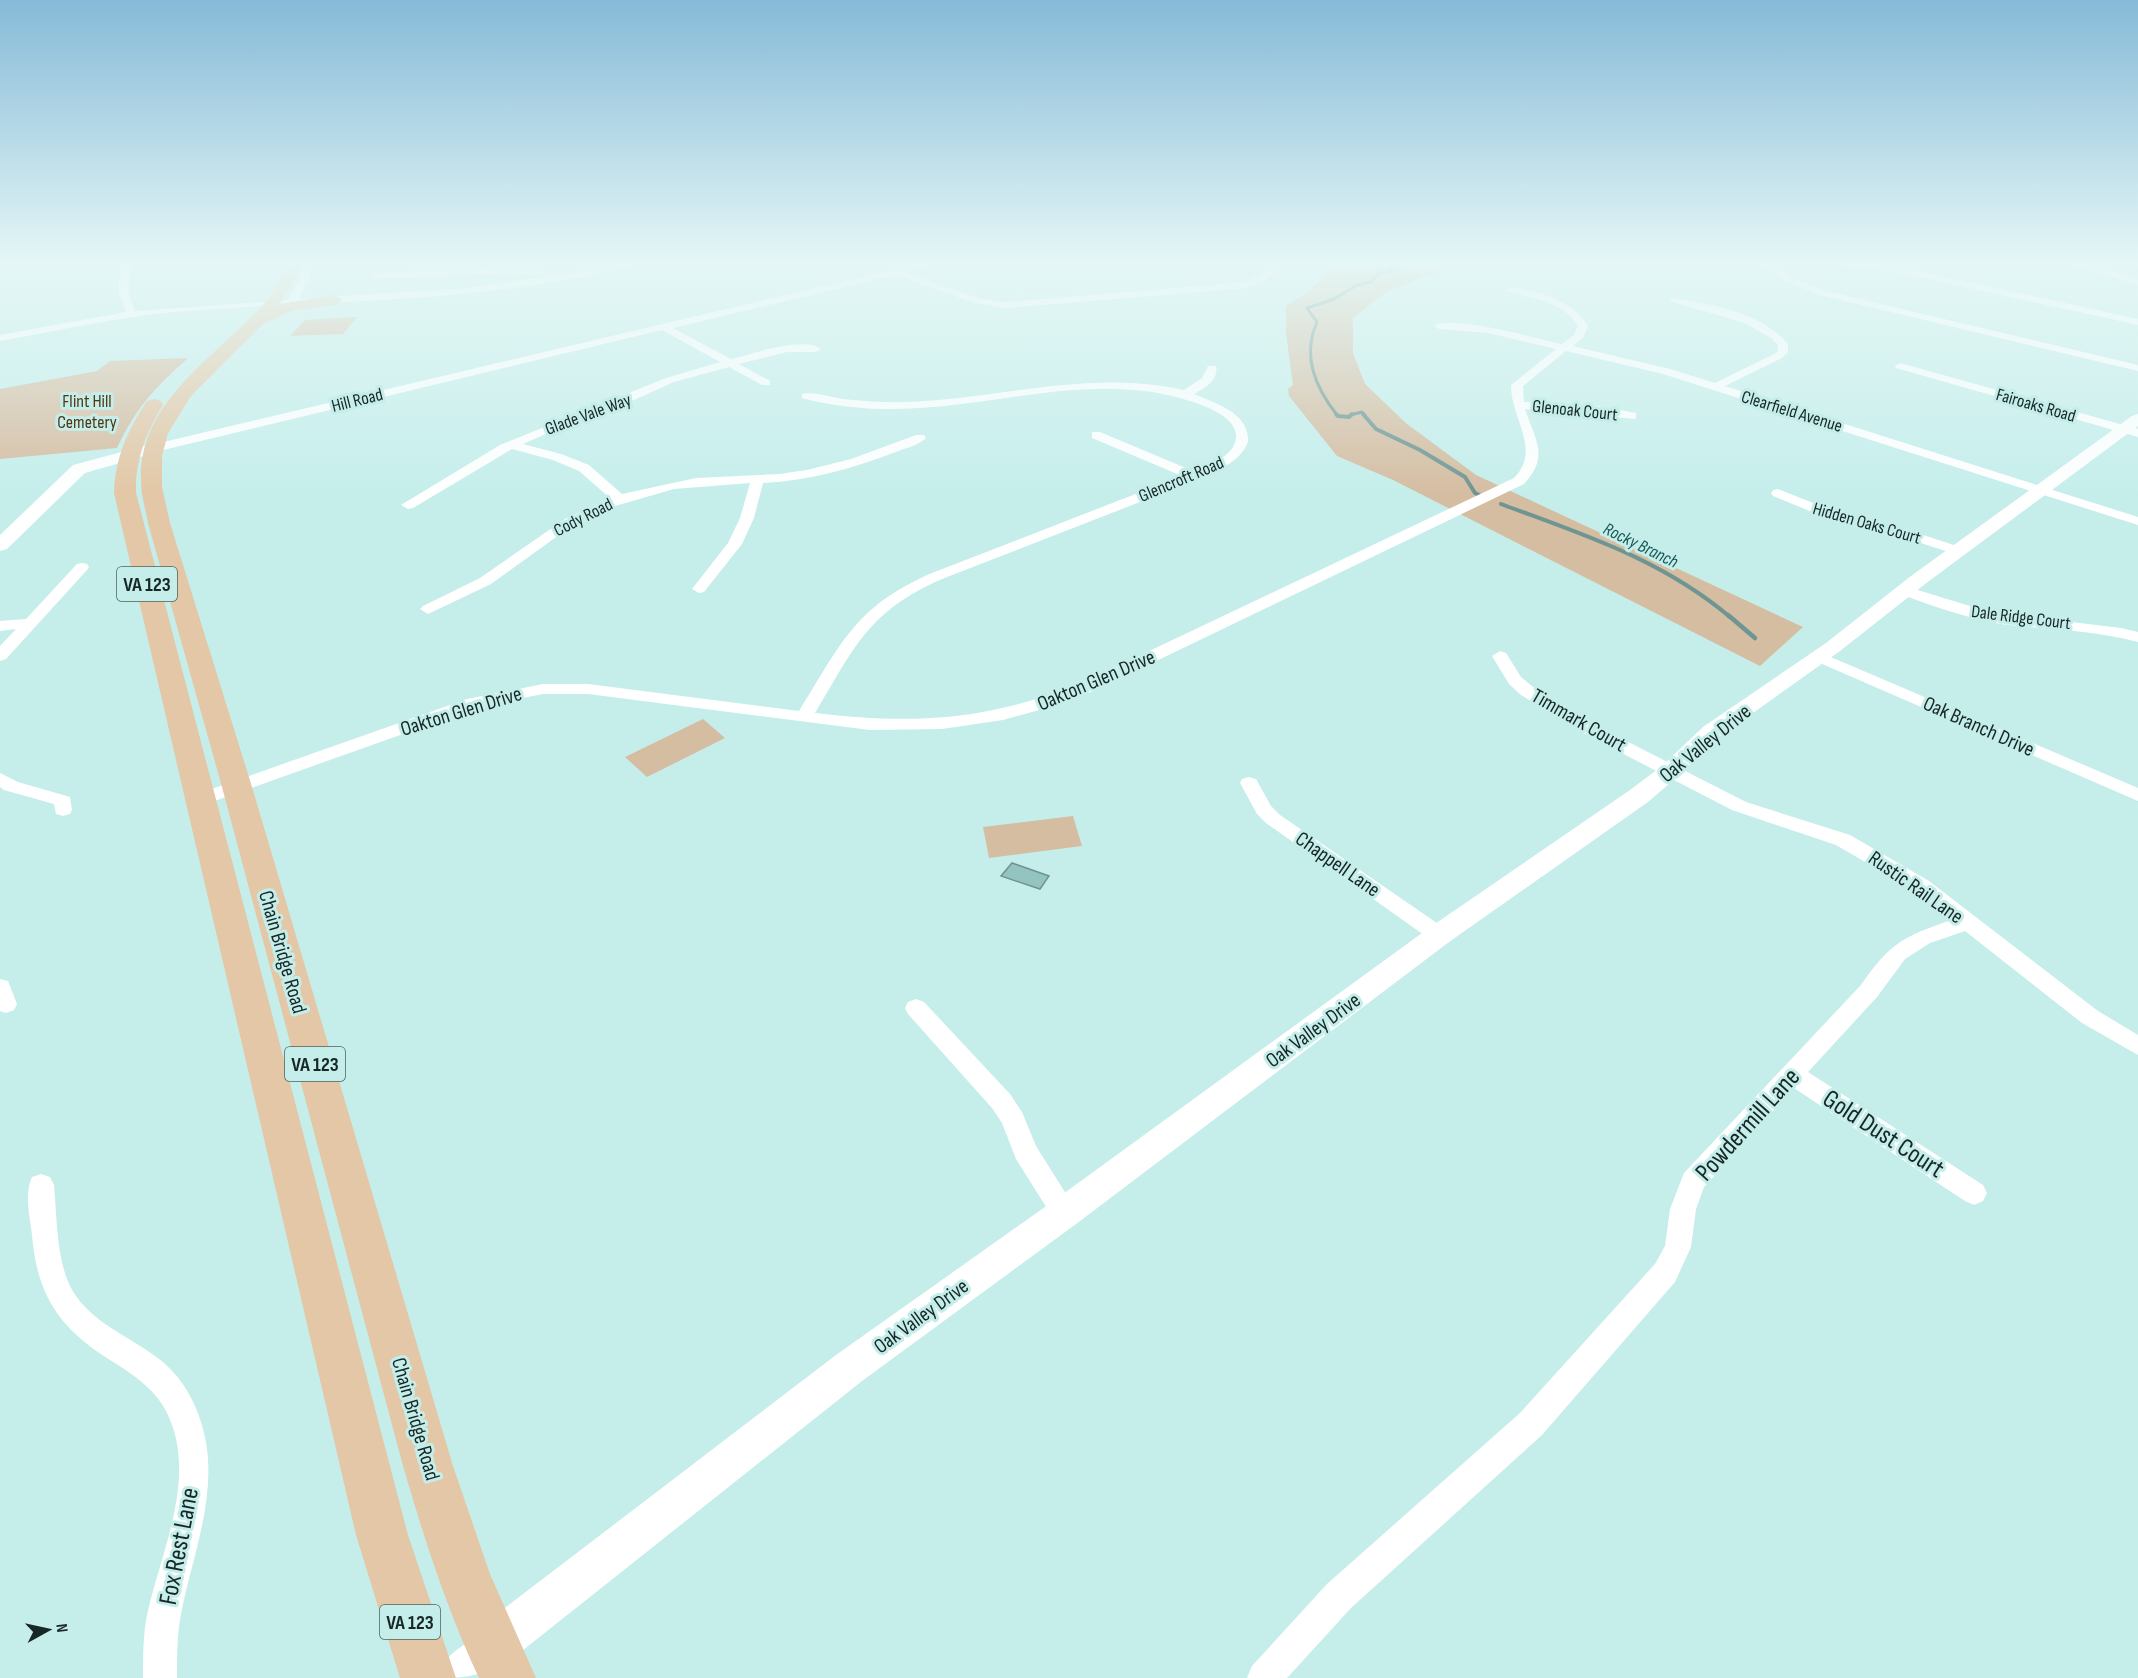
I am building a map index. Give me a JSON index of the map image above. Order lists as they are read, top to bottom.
{
  "streets": {
    "main road": ["VA 123", "Chain Bridge Road"],
    "street": [
      "Hill Road",
      "Fairoaks Road",
      "Glenoak Court",
      "Clearfield Avenue",
      "Glade Vale Way",
      "Glencroft Road",
      "Cody Road",
      "Hidden Oaks Court",
      "Dale Ridge Court",
      "Oakton Glen Drive",
      "Timmark Court",
      "Oak Branch Drive",
      "Oak Valley Drive",
      "Chappell Lane",
      "Rustic Rail Lane",
      "Powdermill Lane",
      "Gold Dust Court",
      "Fox Rest Lane"
    ]
  },
  "crossings": [
    ["Hill Road", "Chain Bridge Road"],
    ["Fairoaks Road", "Oak Valley Drive"],
    ["Glenoak Court", "Oakton Glen Drive"],
    ["Clearfield Avenue", "Oakton Glen Drive"],
    ["Clearfield Avenue", "Oak Valley Drive"],
    ["Glencroft Road", "Oakton Glen Drive"],
    ["Hidden Oaks Court", "Oak Valley Drive"],
    ["Dale Ridge Court", "Oak Valley Drive"],
    ["Oakton Glen Drive", "Chain Bridge Road"],
    ["Timmark Court", "Oak Valley Drive"],
    ["Timmark Court", "Rustic Rail Lane"],
    ["Oak Branch Drive", "Oak Valley Drive"],
    ["Oak Valley Drive", "Chappell Lane"],
    ["Oak Valley Drive", "Rustic Rail Lane"],
    ["Oak Valley Drive", "Chain Bridge Road"],
    ["Rustic Rail Lane", "Powdermill Lane"],
    ["Powdermill Lane", "Gold Dust Court"]
  ],
  "water": ["Rocky Branch"],
  "parks": ["Flint Hill Cemetery"],
  "north": "right"
}
